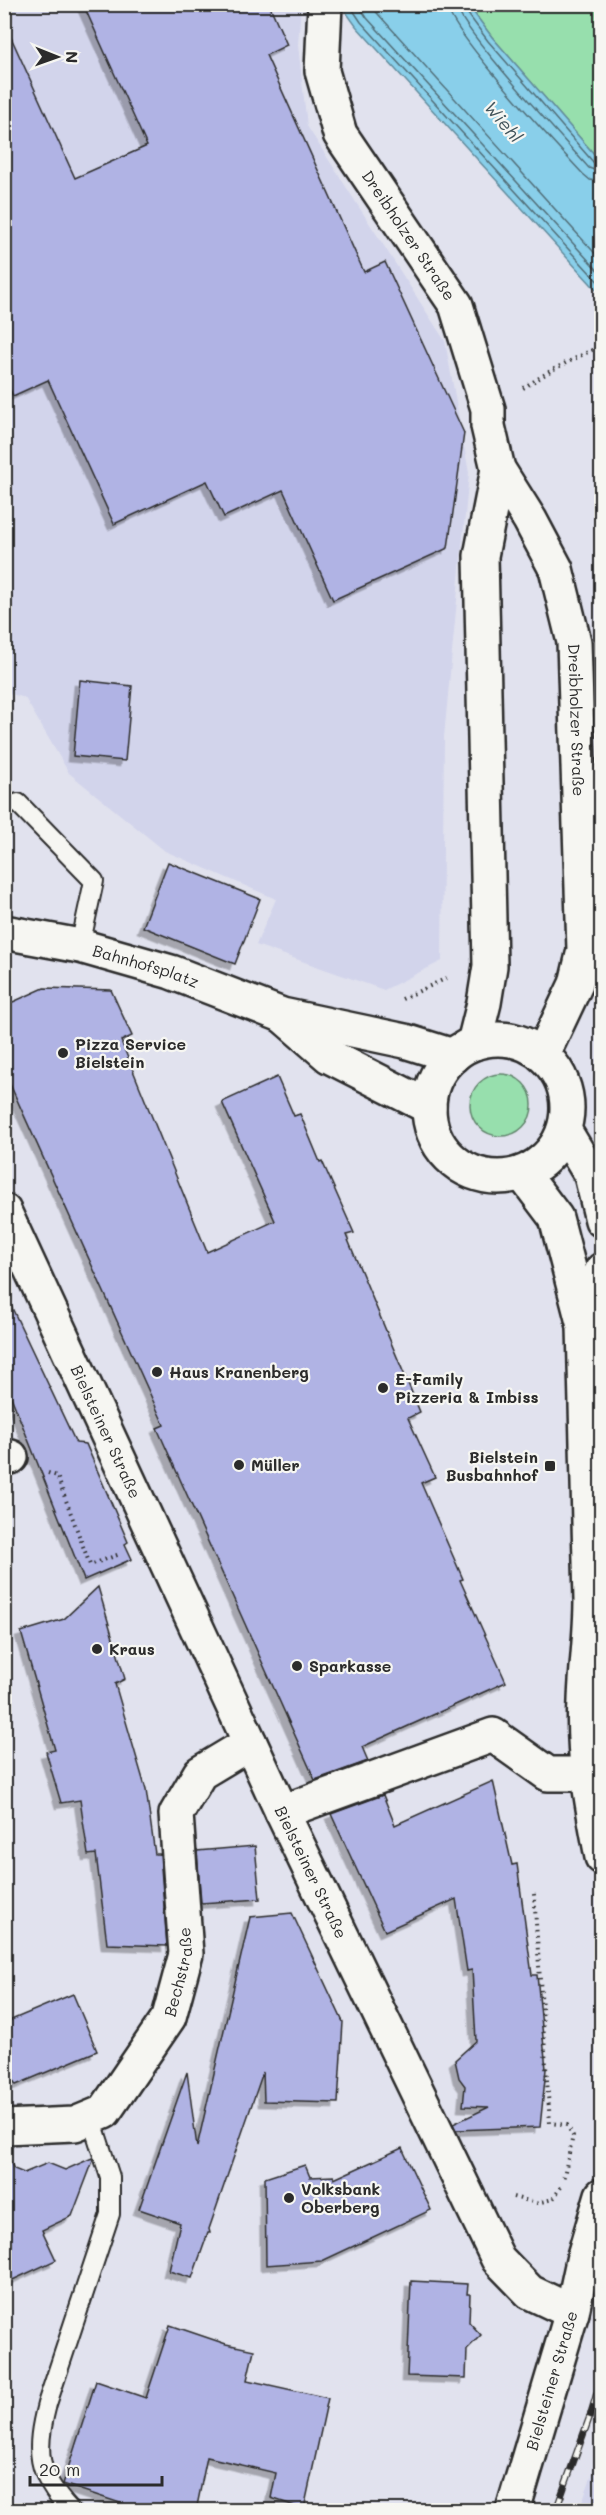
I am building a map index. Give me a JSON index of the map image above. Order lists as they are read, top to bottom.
{
  "streets": {
    "street": [
      "Dreibholzer Straße",
      "Bahnhofsplatz",
      "Bielsteiner Straße",
      "Bechstraße"
    ]
  },
  "crossings": [
    ["Dreibholzer Straße", "Bahnhofsplatz"],
    ["Bielsteiner Straße", "Bechstraße"]
  ],
  "water": ["Wiehl"],
  "places": {
    "other": [
      "Pizza Service Bielstein",
      "Haus Kranenberg",
      "E-Family Pizzeria & Imbiss",
      "Müller",
      "Kraus",
      "Sparkasse",
      "Volksbank Oberberg"
    ],
    "transit": ["Bielstein Busbahnhof"]
  },
  "scale_bar": "20 m",
  "north": "right"
}
